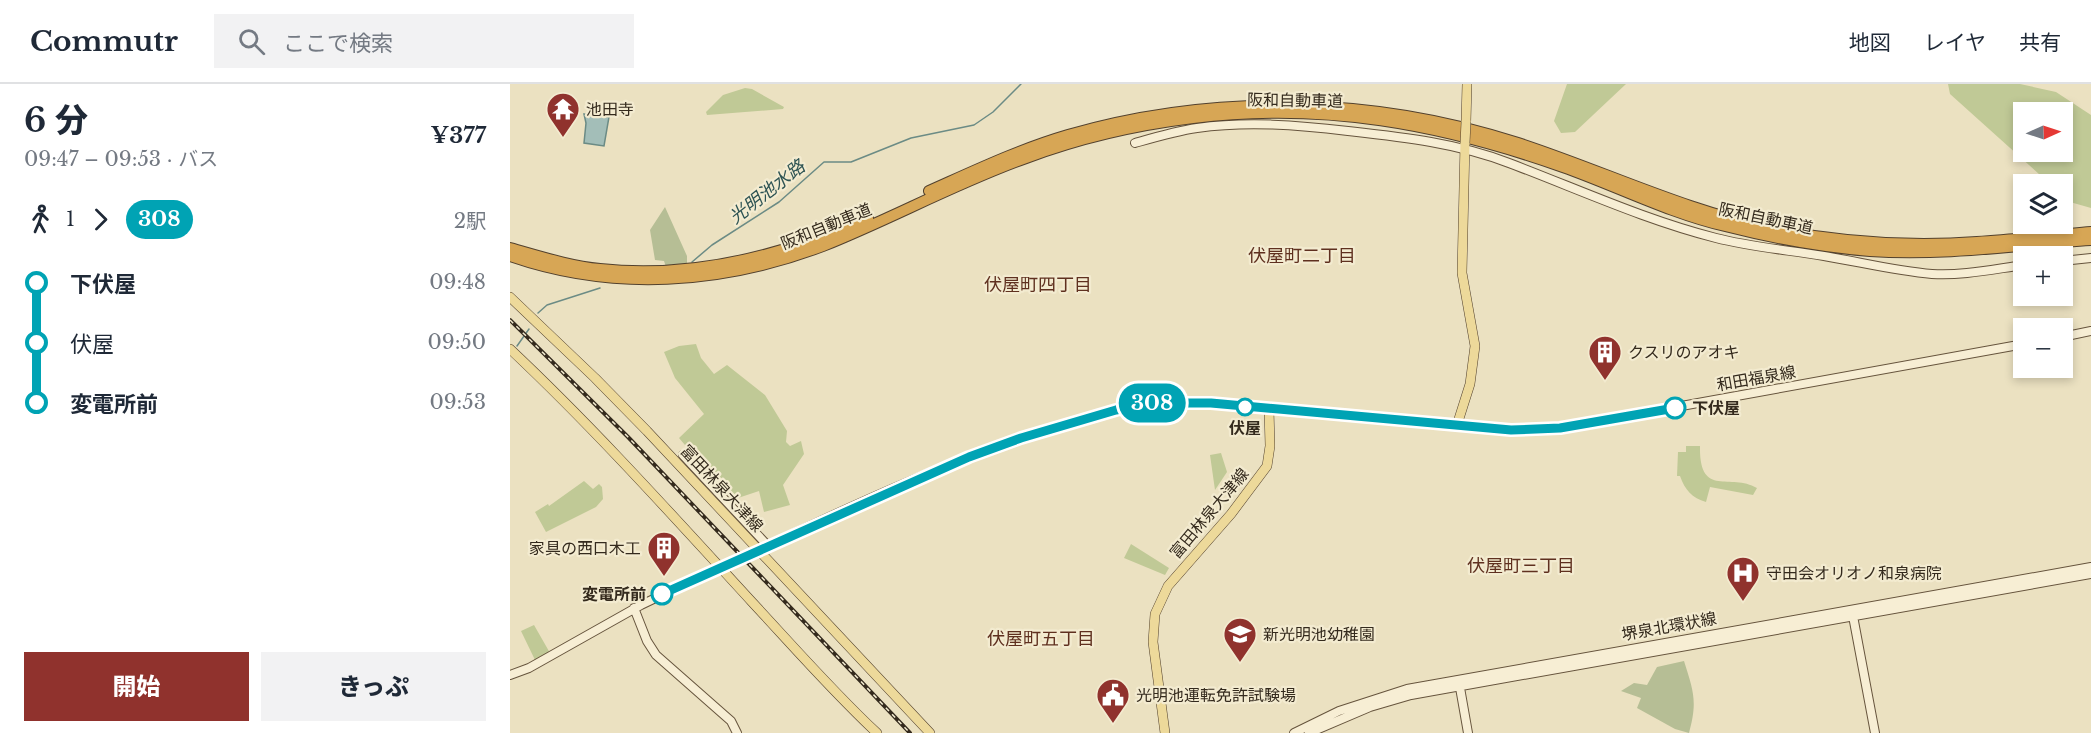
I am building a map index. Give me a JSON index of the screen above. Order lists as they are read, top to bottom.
{
  "streets": {
    "highway": ["阪和自動車道"],
    "main road": ["和田福泉線", "富田林泉大津線", "堺泉北環状線"]
  },
  "districts": [
    "伏屋町二丁目",
    "伏屋町四丁目",
    "伏屋町三丁目",
    "伏屋町五丁目"
  ],
  "water": ["光明池水路"],
  "places": {
    "temple": ["池田寺"],
    "building": ["クスリのアオキ", "家具の西口木工"],
    "other": ["伏屋", "下伏屋", "変電所前"],
    "hospital": ["守田会オリオノ和泉病院"],
    "school or university": ["新光明池幼稚園"],
    "public building": ["光明池運転免許試験場"]
  },
  "lines": ["bus line 308"],
  "north": "right",
  "page": {
    "header": "Commutr",
    "search": "ここで検索",
    "nav": ["地図", "レイヤ", "共有"],
    "heading": ["6 分", "09:47 – 09:53 · バス", "¥377"],
    "on_map": "308",
    "map_buttons": ["+", "−"],
    "legs": ["1", "308", "2駅"],
    "list": [
      {
        "name": "下伏屋",
        "value": "09:48"
      },
      {
        "name": "伏屋",
        "value": "09:50"
      },
      {
        "name": "変電所前",
        "value": "09:53"
      }
    ],
    "buttons": ["開始", "きっぷ"]
  }
}
